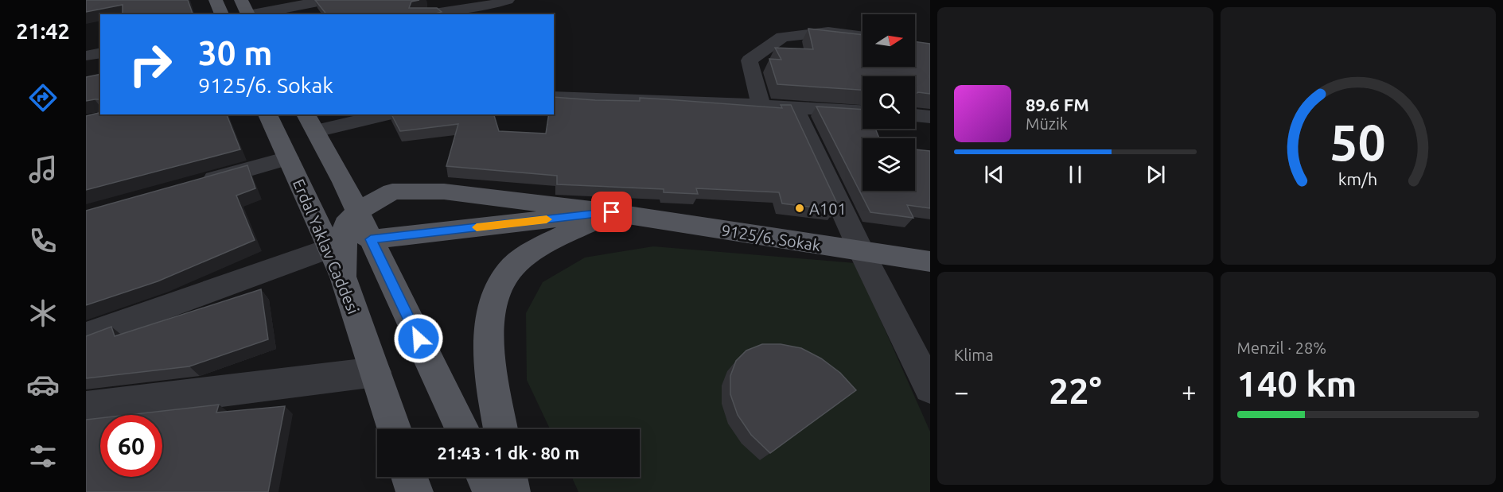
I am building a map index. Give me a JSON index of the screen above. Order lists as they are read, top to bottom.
{
  "streets": {
    "main road": ["9125/6. Sokak", "Erdal Yaklav Caddesi"]
  },
  "crossings": [
    ["9125/6. Sokak", "Erdal Yaklav Caddesi"]
  ],
  "places": ["A101"],
  "north": "right",
  "page": {
    "tabs": "21:42",
    "turn": ["30 m", "9125/6. Sokak"],
    "song": ["89.6 FM", "Müzik"],
    "tile": [
      "Klima",
      ["Menzil · 28%", "140 km"]
    ],
    "heat": ["−", "22°", "+"],
    "limit": "60",
    "trip": "21:43 · 1 dk · 80 m",
    "gauge": ["50", "km/h"]
  }
}
